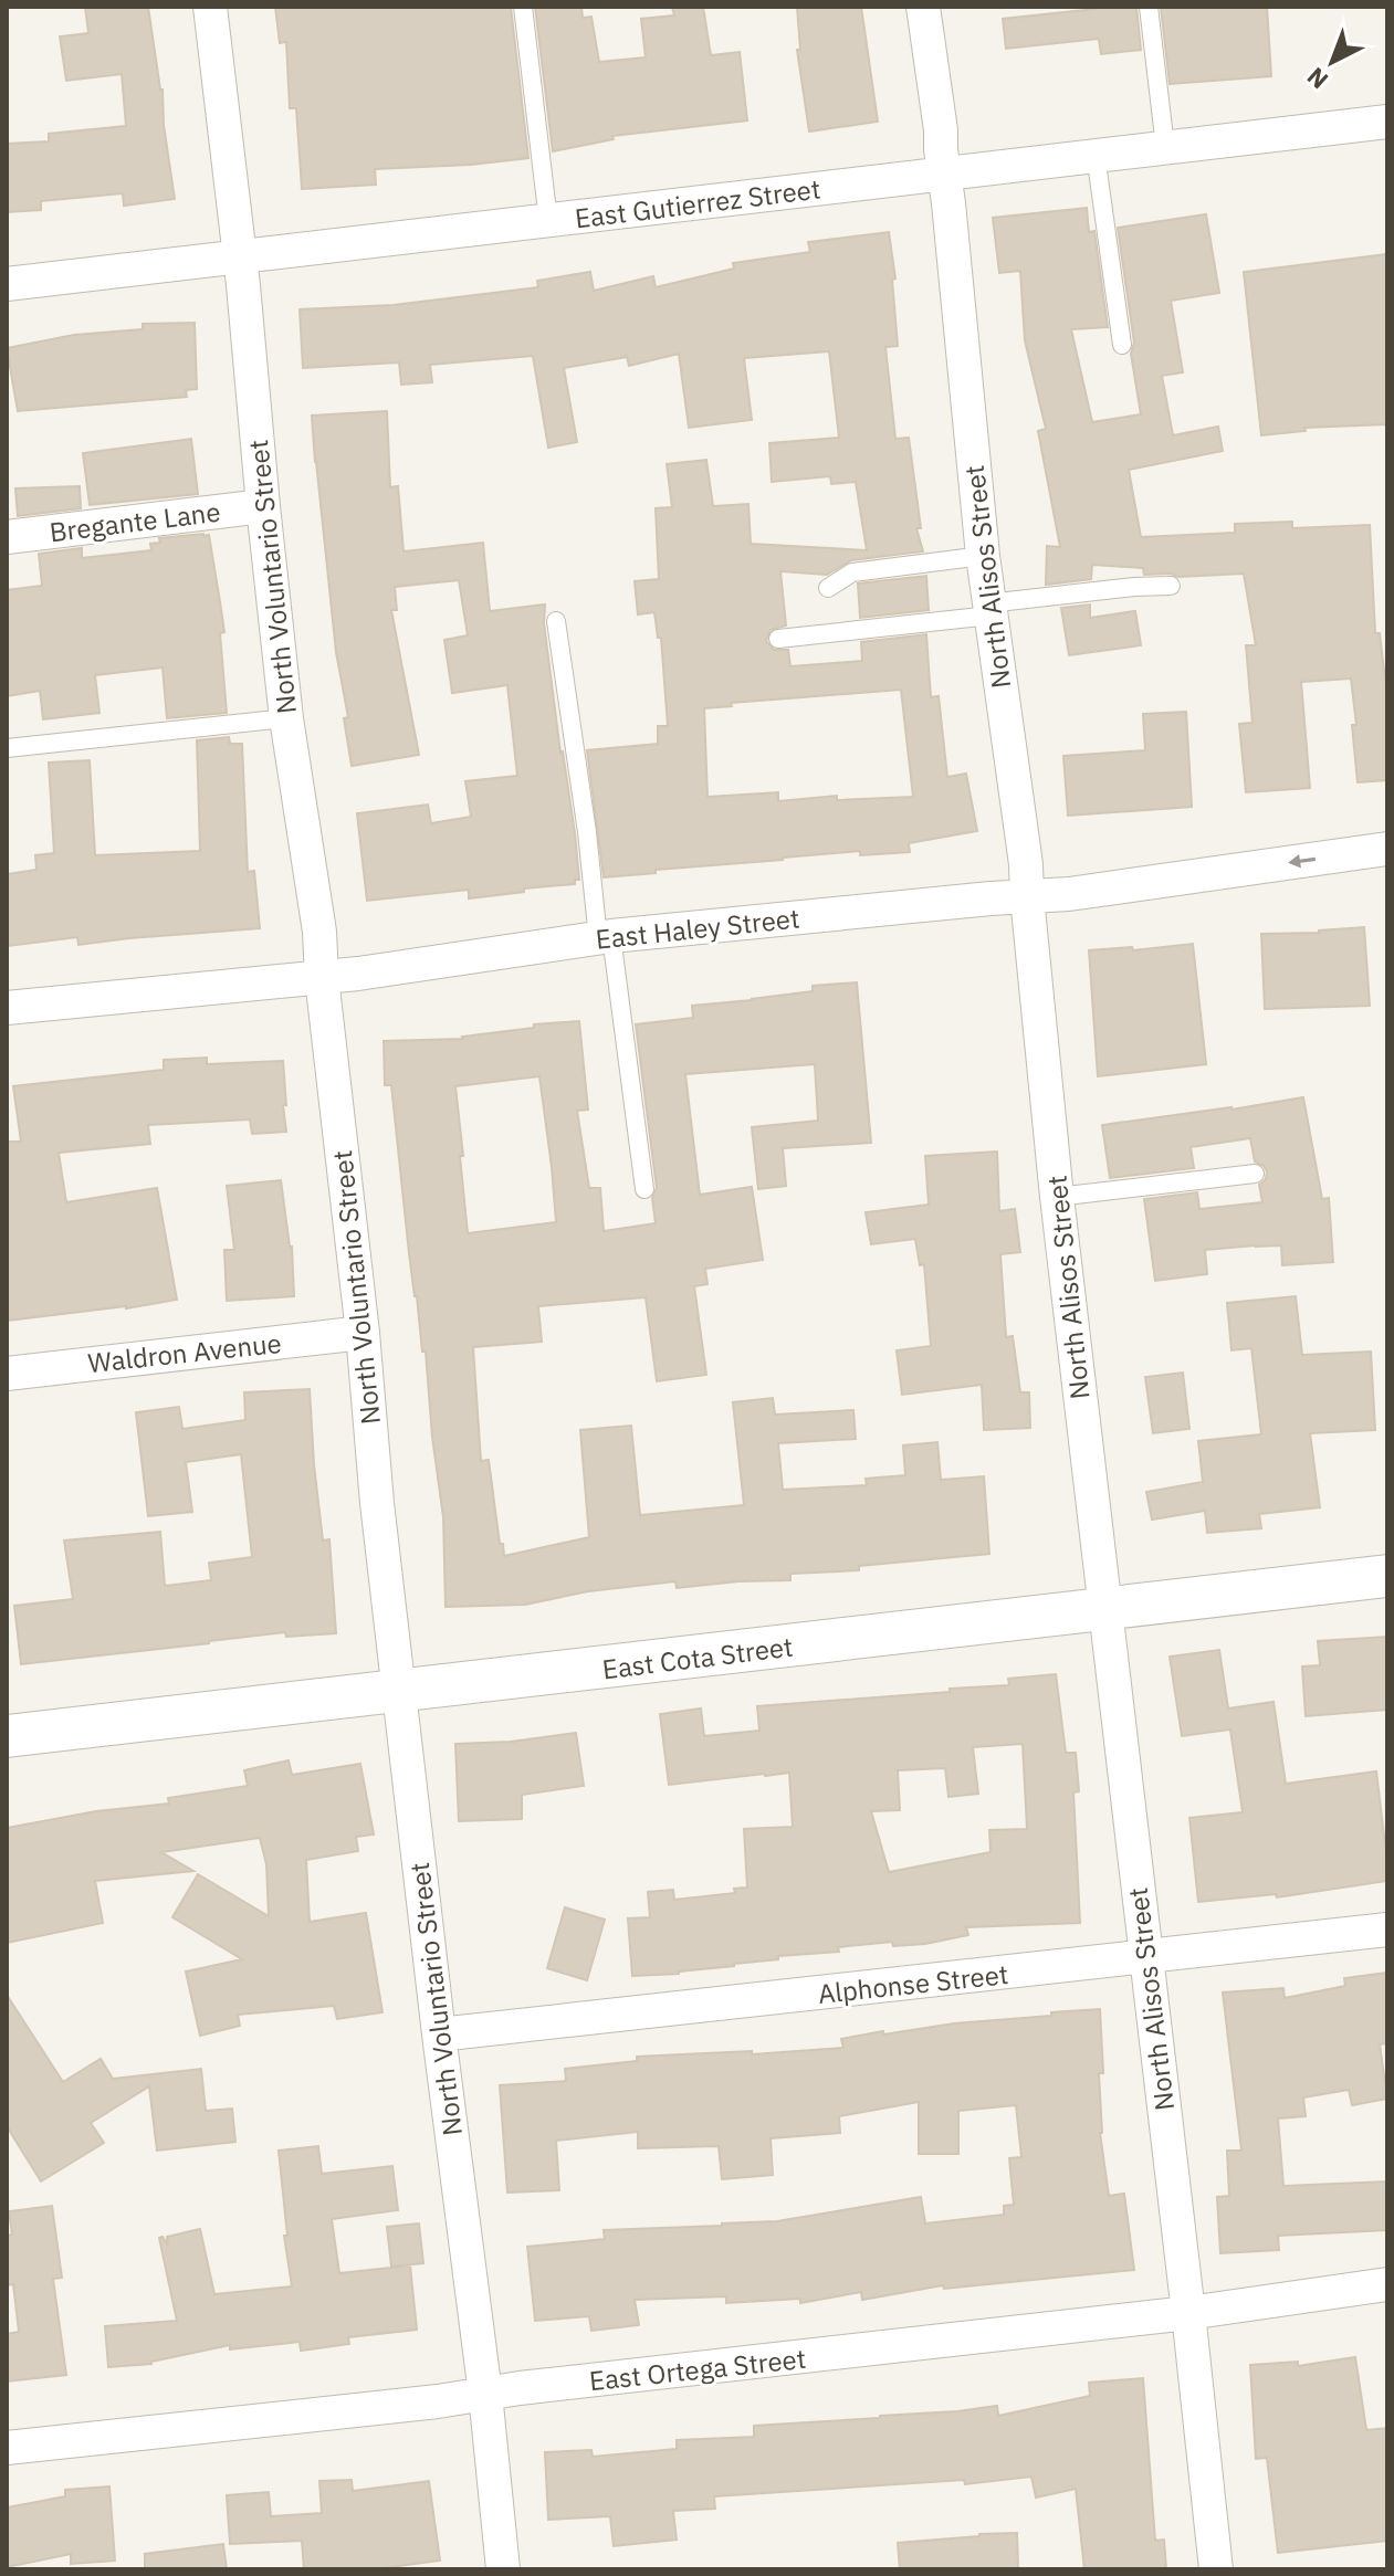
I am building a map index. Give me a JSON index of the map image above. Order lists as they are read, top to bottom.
{
  "streets": {
    "street": [
      "East Gutierrez Street",
      "Bregante Lane",
      "North Voluntario Street",
      "North Alisos Street",
      "East Haley Street",
      "Waldron Avenue",
      "East Cota Street",
      "Alphonse Street",
      "East Ortega Street"
    ]
  },
  "crossings": [
    ["East Gutierrez Street", "North Voluntario Street"],
    ["East Gutierrez Street", "North Alisos Street"],
    ["Bregante Lane", "North Voluntario Street"],
    ["North Voluntario Street", "East Haley Street"],
    ["North Voluntario Street", "Waldron Avenue"],
    ["North Voluntario Street", "East Cota Street"],
    ["North Voluntario Street", "Alphonse Street"],
    ["North Voluntario Street", "East Ortega Street"],
    ["North Alisos Street", "East Haley Street"],
    ["North Alisos Street", "East Cota Street"],
    ["North Alisos Street", "Alphonse Street"],
    ["North Alisos Street", "East Ortega Street"]
  ],
  "north": "bottom left"
}
